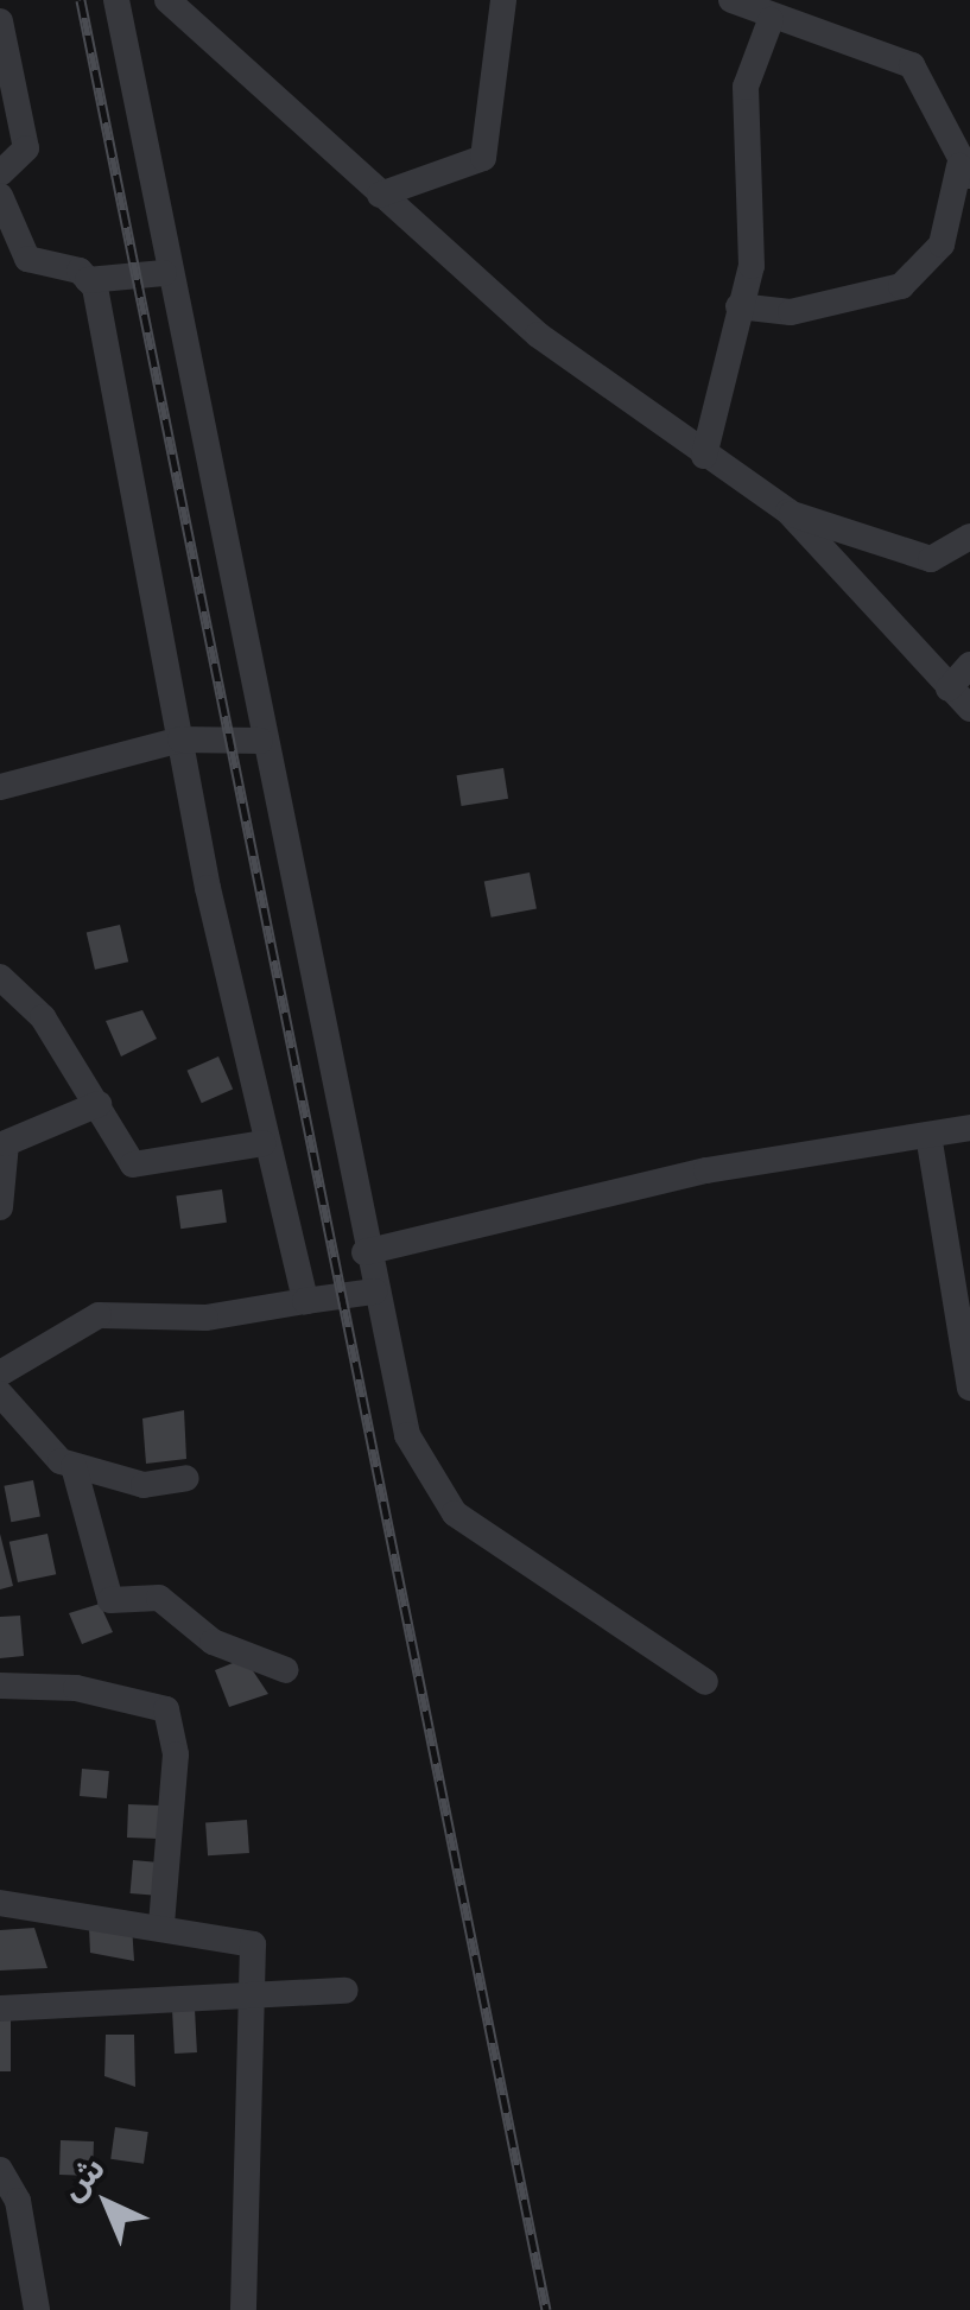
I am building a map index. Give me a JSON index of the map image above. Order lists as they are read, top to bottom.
{
  "north": "top left"
}
